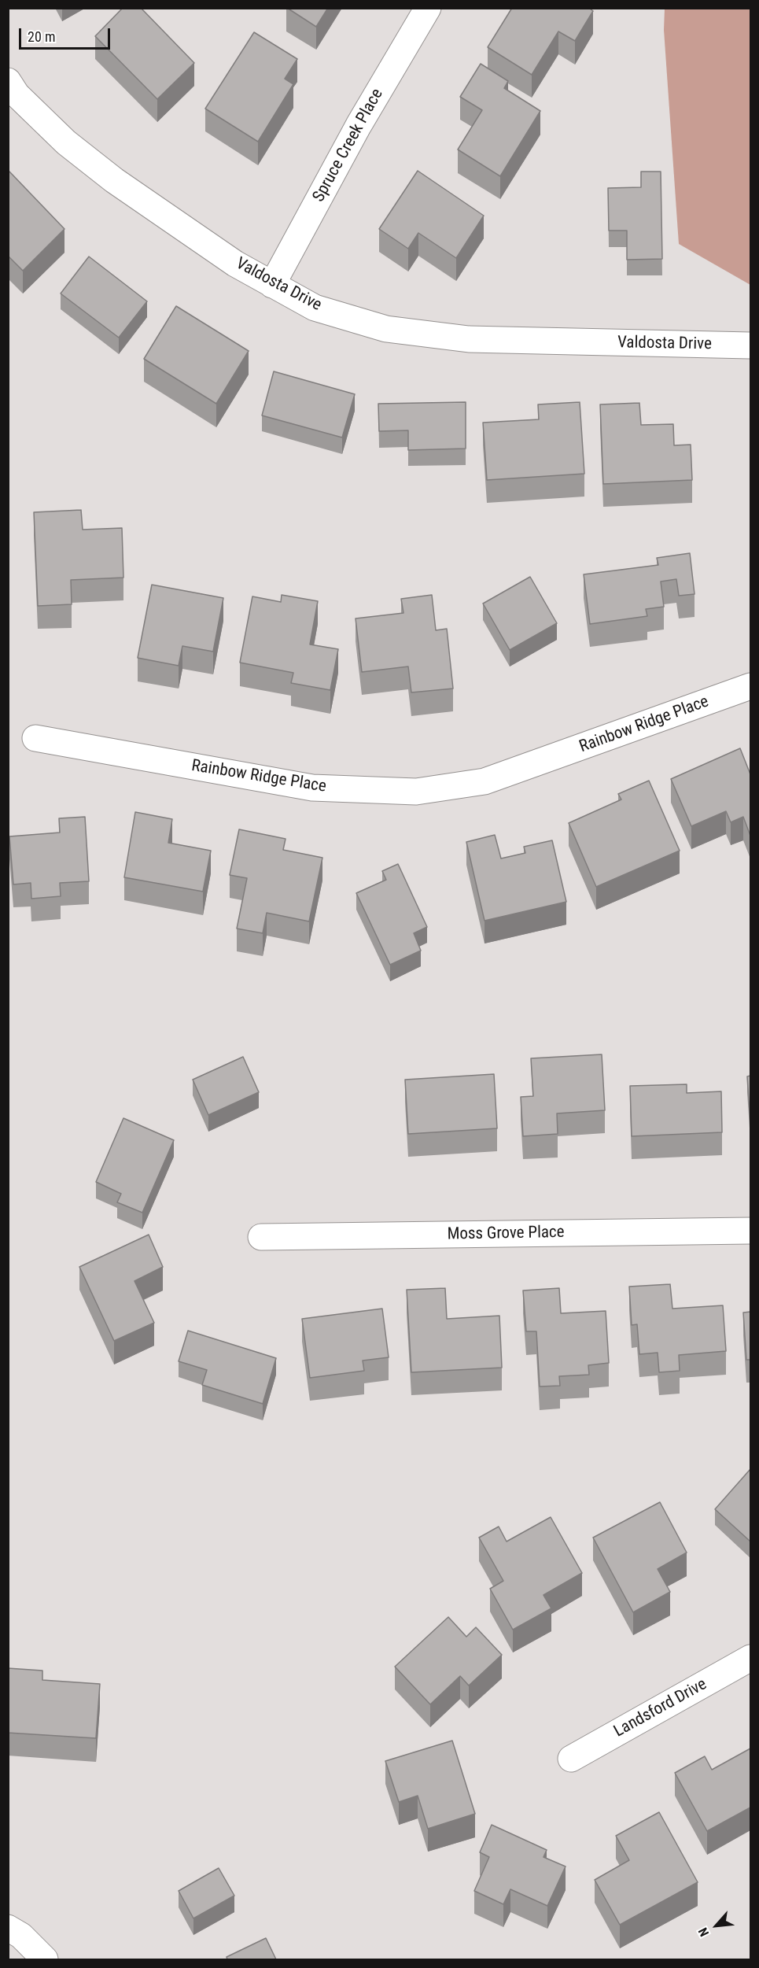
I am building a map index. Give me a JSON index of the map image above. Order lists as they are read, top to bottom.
{
  "streets": {
    "street": [
      "Spruce Creek Place",
      "Valdosta Drive",
      "Rainbow Ridge Place",
      "Moss Grove Place",
      "Landsford Drive"
    ]
  },
  "crossings": [
    ["Spruce Creek Place", "Valdosta Drive"]
  ],
  "scale_bar": "20 m",
  "north": "bottom left"
}
